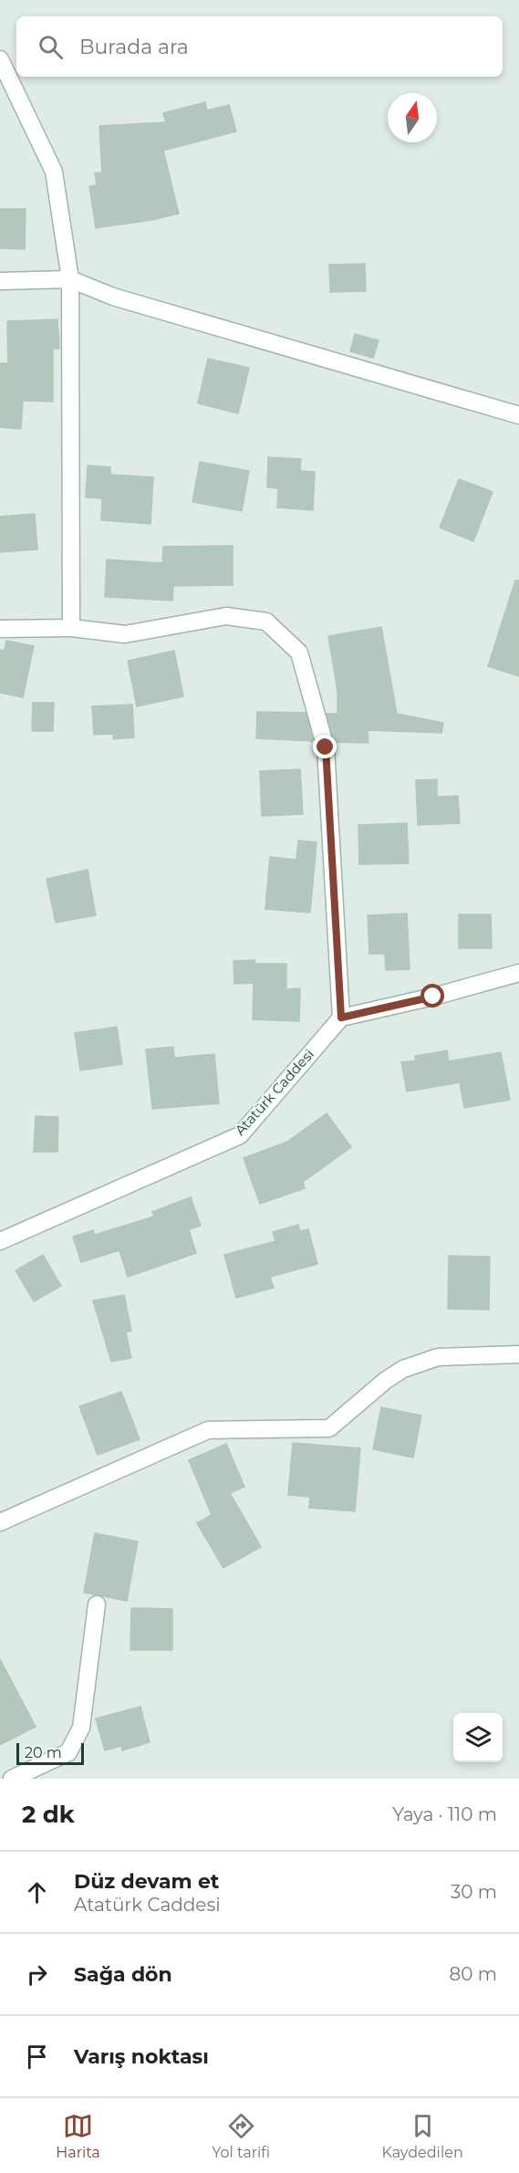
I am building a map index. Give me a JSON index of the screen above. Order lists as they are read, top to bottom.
{
  "streets": {
    "street": ["Atatürk Caddesi"]
  },
  "scale_bar": "20 m",
  "north": "top",
  "page": {
    "search": "Burada ara",
    "scale": "20 m",
    "heading": ["2 dk", "Yaya · 110 m"],
    "list": [
      ["Düz devam et", "Atatürk Caddesi", "30 m"],
      ["Sağa dön", "80 m"],
      "Varış noktası"
    ],
    "nav": ["Harita", "Yol tarifi", "Kaydedilen"]
  }
}
